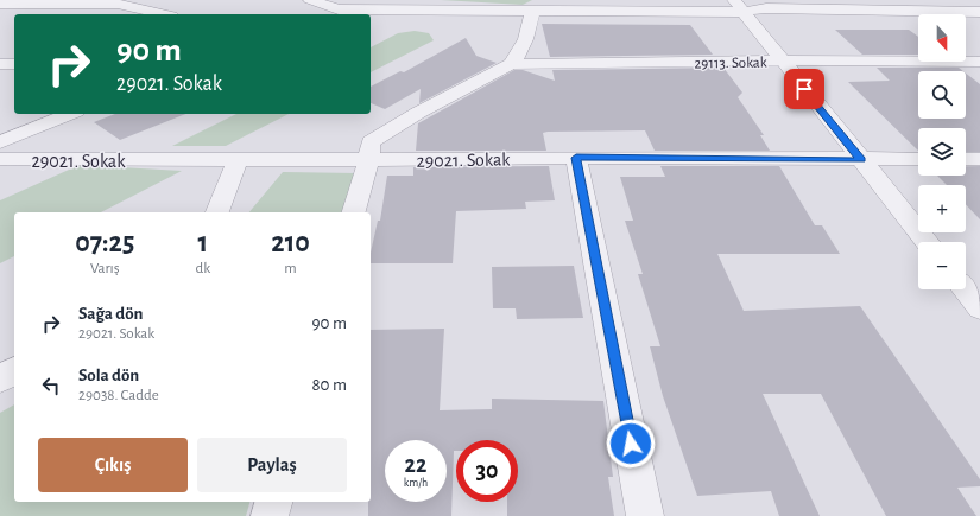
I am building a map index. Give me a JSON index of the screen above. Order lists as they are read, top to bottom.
{
  "streets": {
    "street": ["29113. Sokak", "29021. Sokak"]
  },
  "north": "bottom",
  "page": {
    "map_buttons": ["+", "−"],
    "turn": ["90 m", "29021. Sokak"],
    "eta": [
      "07:25",
      "Varış",
      "1",
      "dk",
      "210",
      "m"
    ],
    "list": [
      {
        "name": "Sağa dön",
        "note": "29021. Sokak",
        "value": "90 m"
      },
      {
        "name": "Sola dön",
        "note": "29038. Cadde",
        "value": "80 m"
      }
    ],
    "buttons": ["Çıkış", "Paylaş"],
    "speed": "22 km/h",
    "limit": "30"
  }
}
